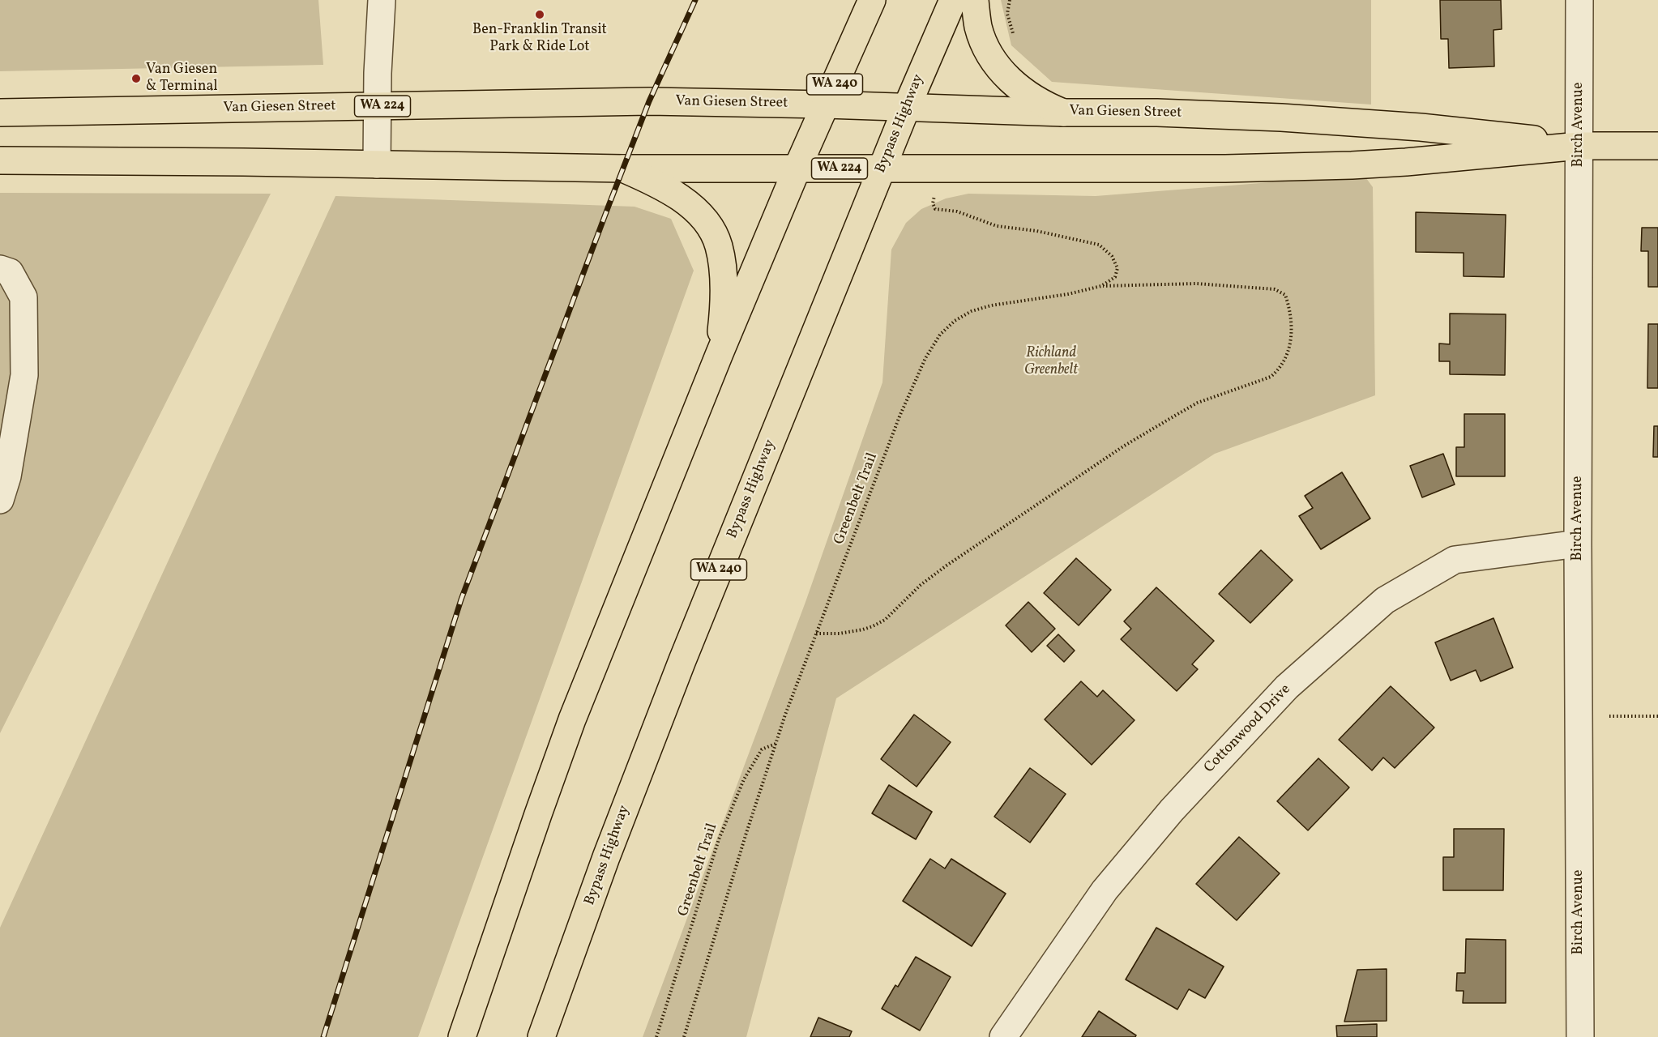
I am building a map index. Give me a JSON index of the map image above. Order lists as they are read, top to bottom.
{
  "streets": {
    "main road": [
      "WA 240",
      "Van Giesen Street",
      "WA 224",
      "Bypass Highway"
    ],
    "street": ["Birch Avenue", "Cottonwood Drive"],
    "path": ["Greenbelt Trail"]
  },
  "crossings": [
    ["WA 240", "Van Giesen Street"],
    ["Van Giesen Street", "Bypass Highway"],
    ["Van Giesen Street", "Birch Avenue"],
    ["Birch Avenue", "Cottonwood Drive"]
  ],
  "parks": ["Richland Greenbelt"],
  "places": ["Ben-Franklin Transit Park & Ride Lot", "Van Giesen & Terminal"]
}
